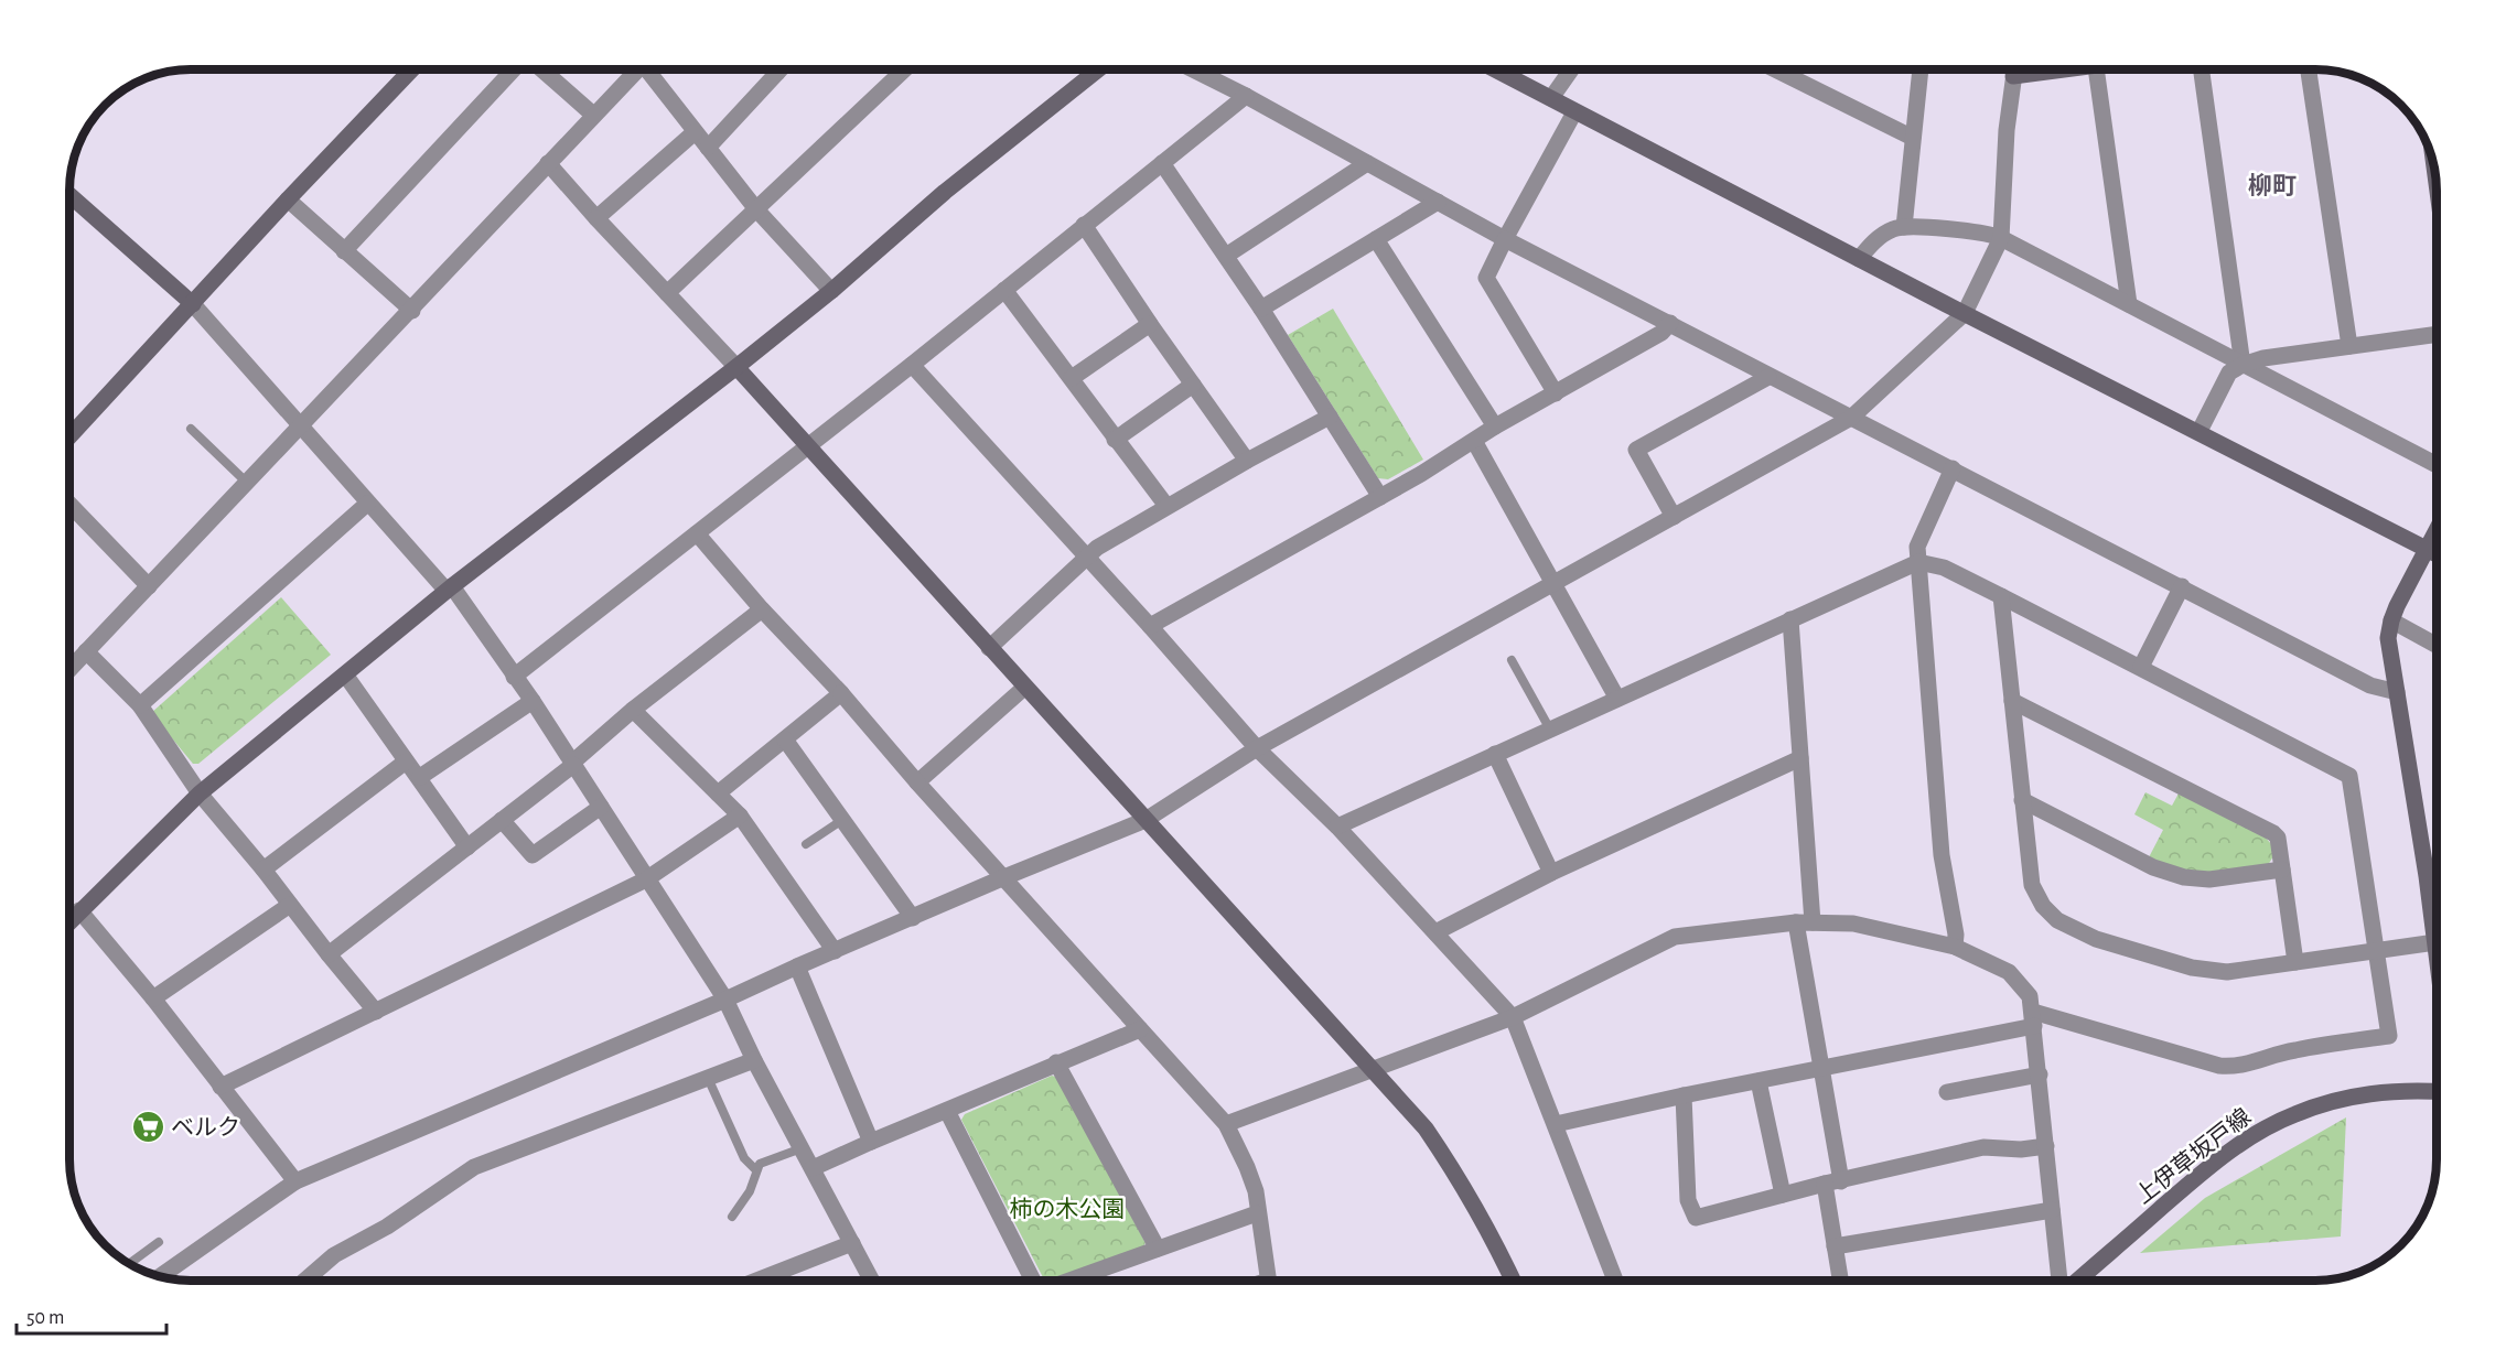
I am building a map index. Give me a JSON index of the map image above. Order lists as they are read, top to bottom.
{
  "streets": {
    "street": ["上伊草坂戸線"]
  },
  "districts": ["柳町"],
  "parks": ["柿の木公園"],
  "places": {
    "supermarket": ["ベルク"]
  },
  "scale_bar": "50 m"
}
